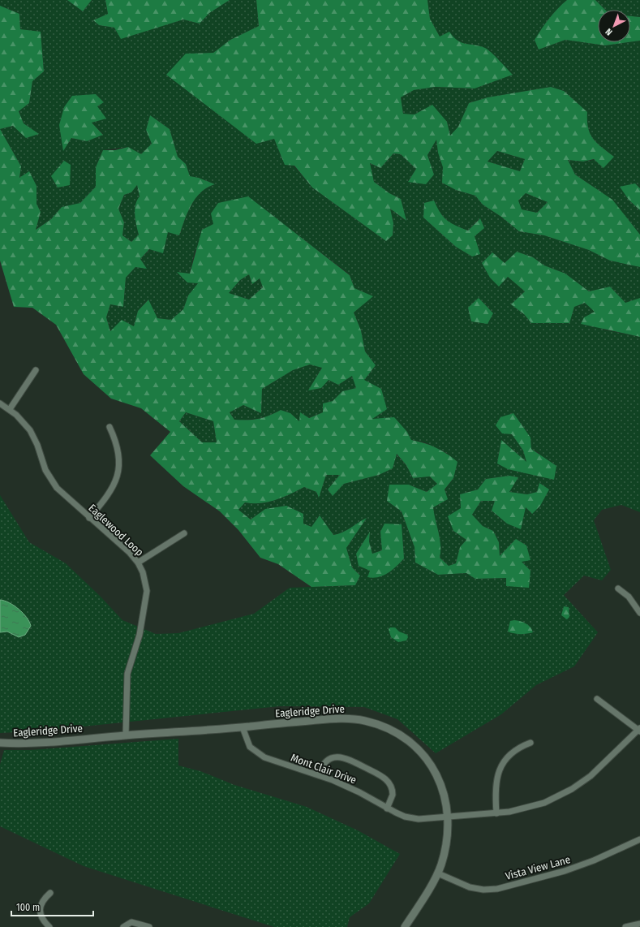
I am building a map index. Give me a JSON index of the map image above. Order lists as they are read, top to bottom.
{
  "streets": {
    "main road": ["Eagleridge Drive"],
    "street": ["Eaglewood Loop", "Mont Clair Drive", "Vista View Lane"]
  },
  "crossings": [
    ["Eaglewood Loop", "Eagleridge Drive"],
    ["Eagleridge Drive", "Mont Clair Drive"],
    ["Eagleridge Drive", "Vista View Lane"]
  ],
  "scale_bar": "100 m",
  "north": "bottom left"
}
